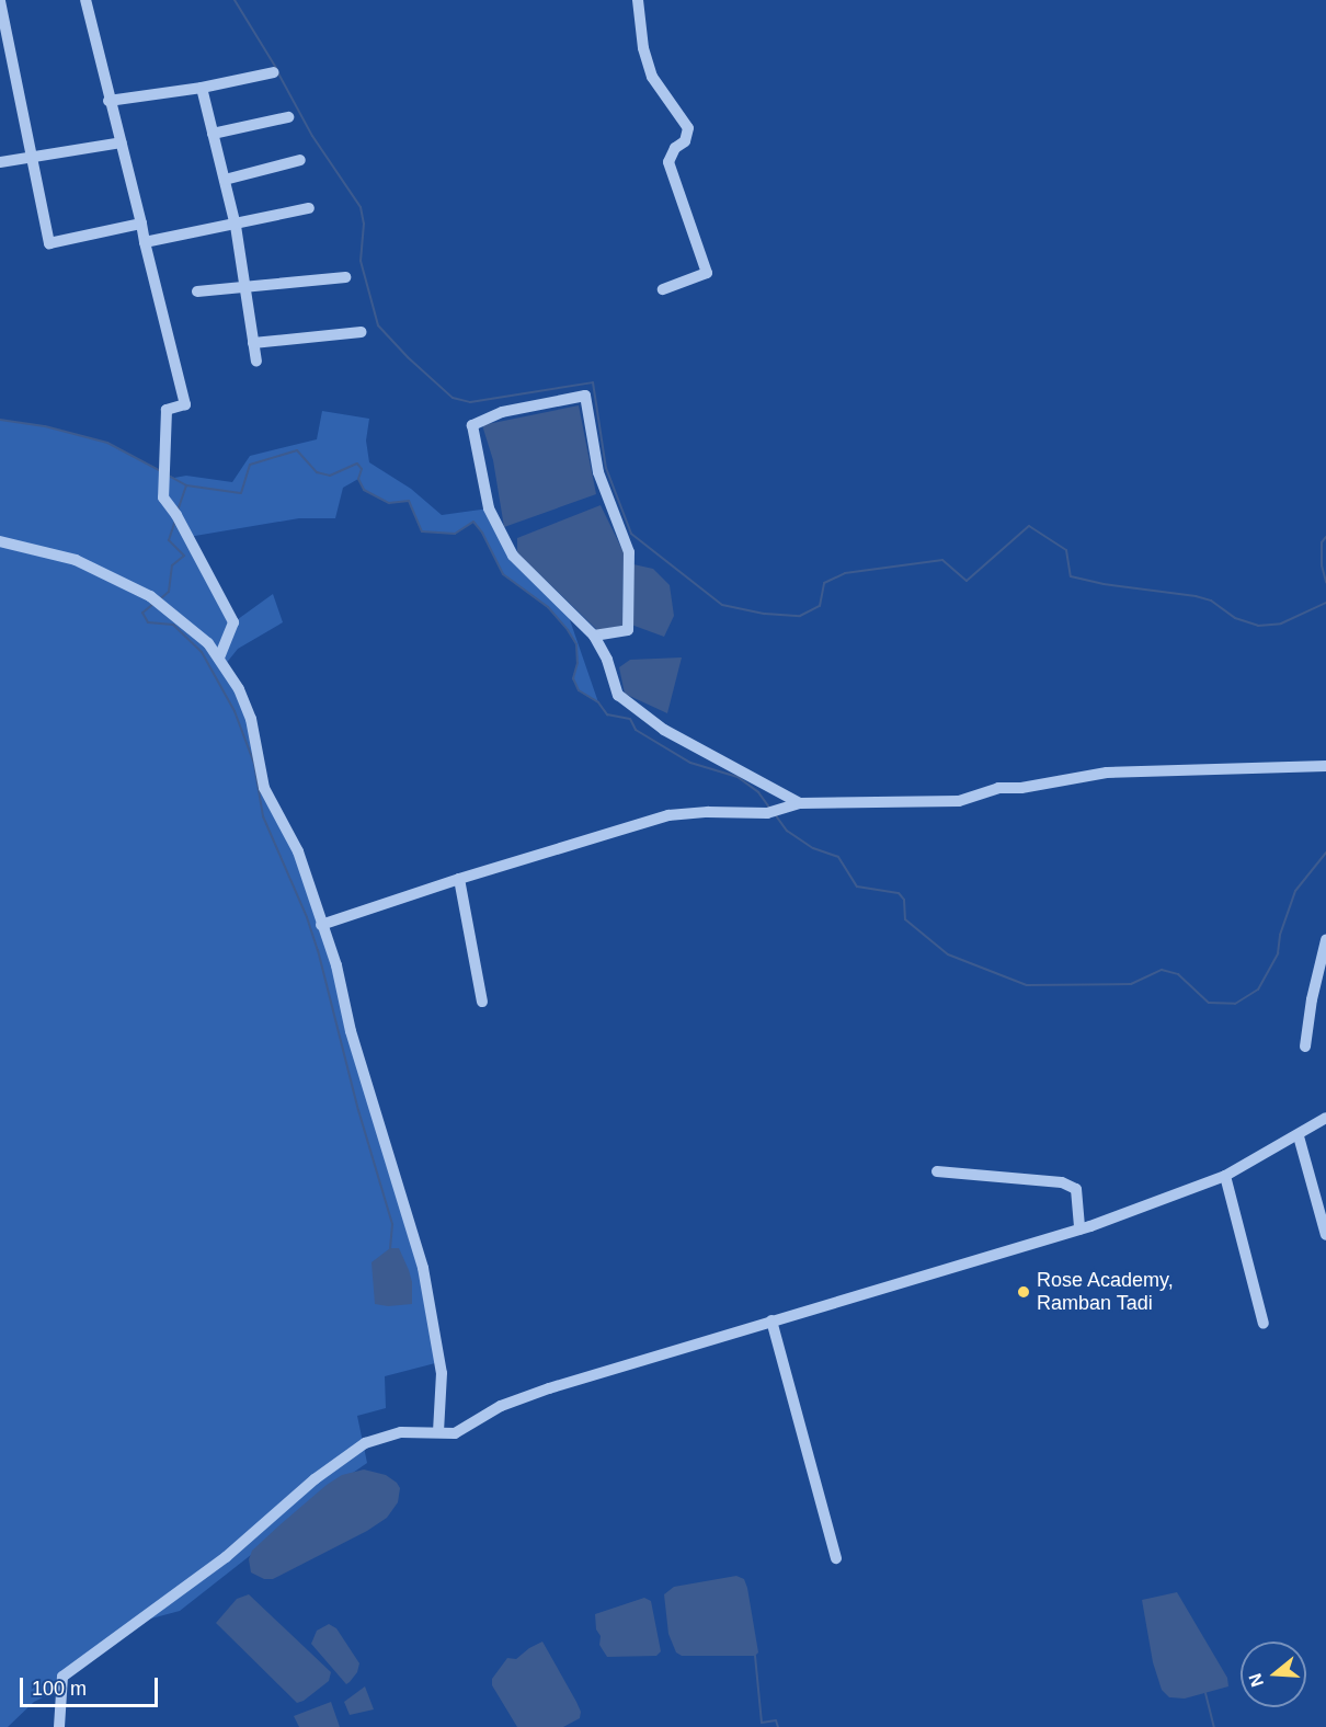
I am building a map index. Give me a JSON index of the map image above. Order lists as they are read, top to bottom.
{
  "places": ["Rose Academy, Ramban Tadi"],
  "scale_bar": "100 m",
  "north": "left"
}
